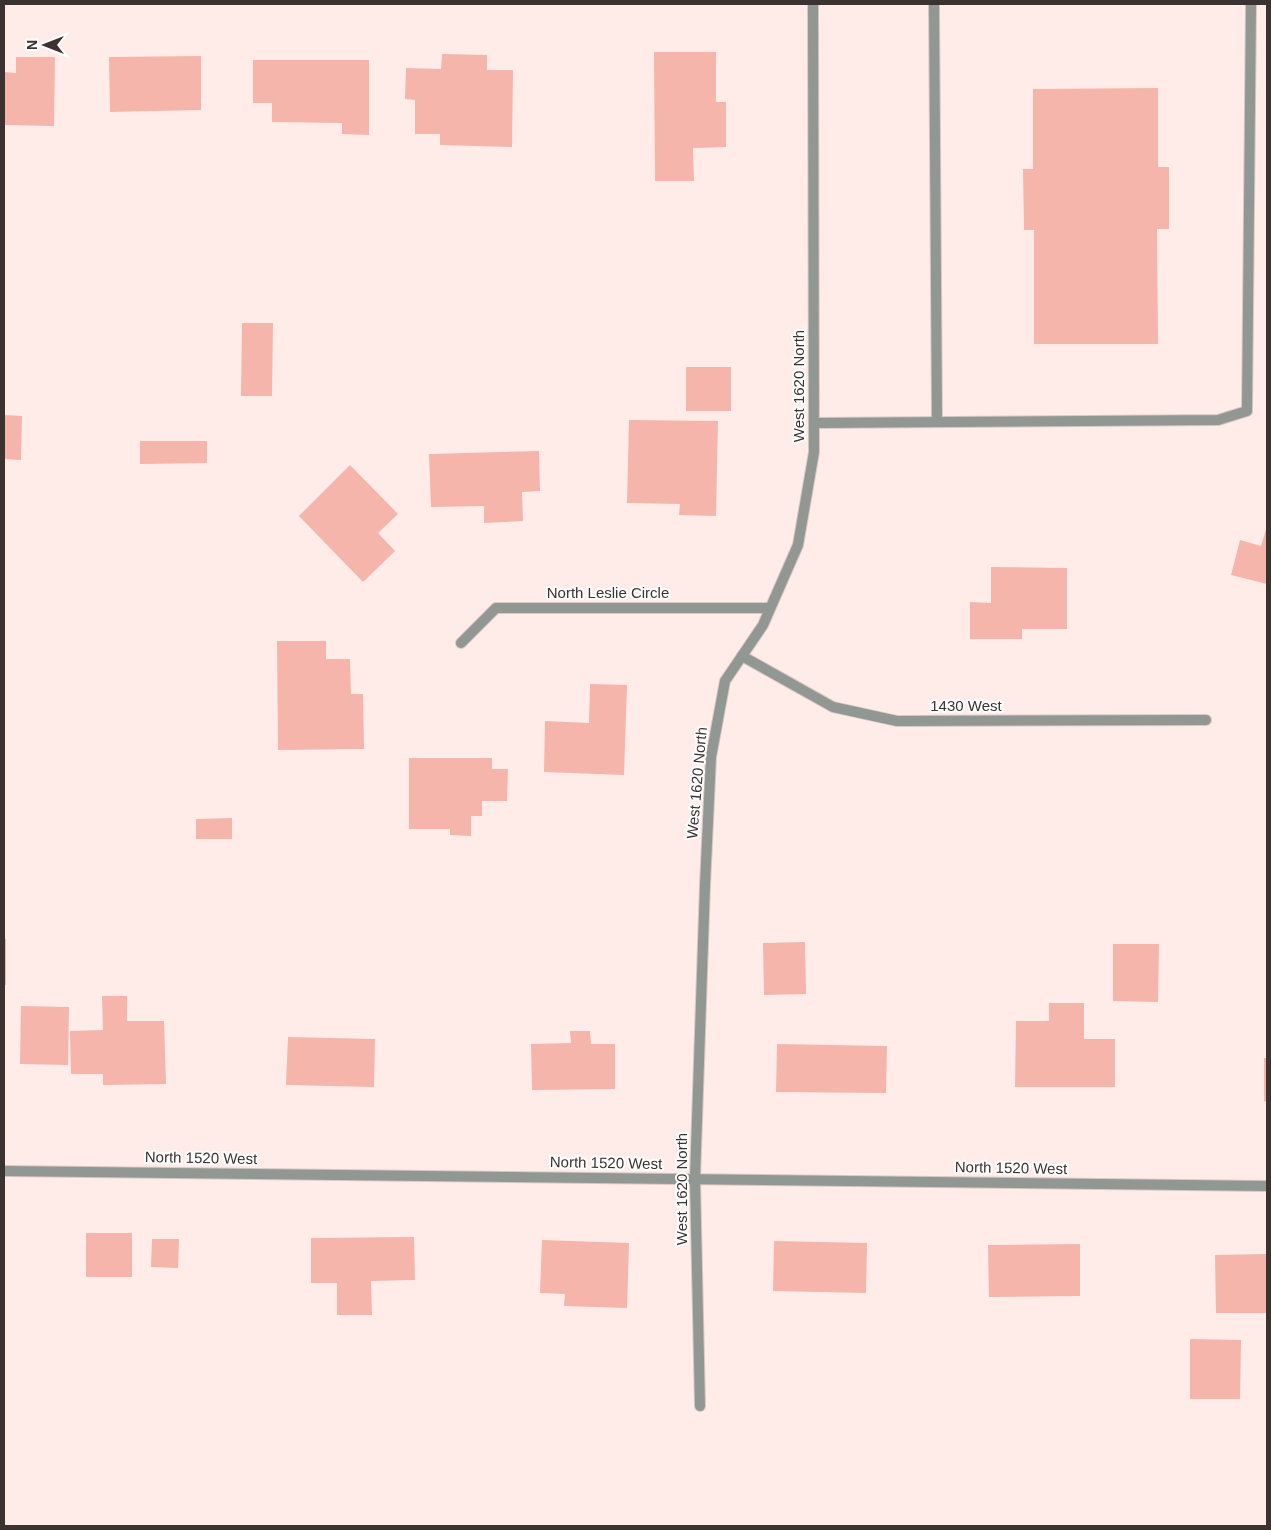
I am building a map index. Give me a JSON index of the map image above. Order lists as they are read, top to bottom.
{
  "streets": {
    "street": [
      "West 1620 North",
      "North Leslie Circle",
      "1430 West",
      "North 1520 West"
    ]
  },
  "crossings": [
    ["West 1620 North", "North Leslie Circle"],
    ["West 1620 North", "1430 West"],
    ["West 1620 North", "North 1520 West"]
  ],
  "north": "left"
}
